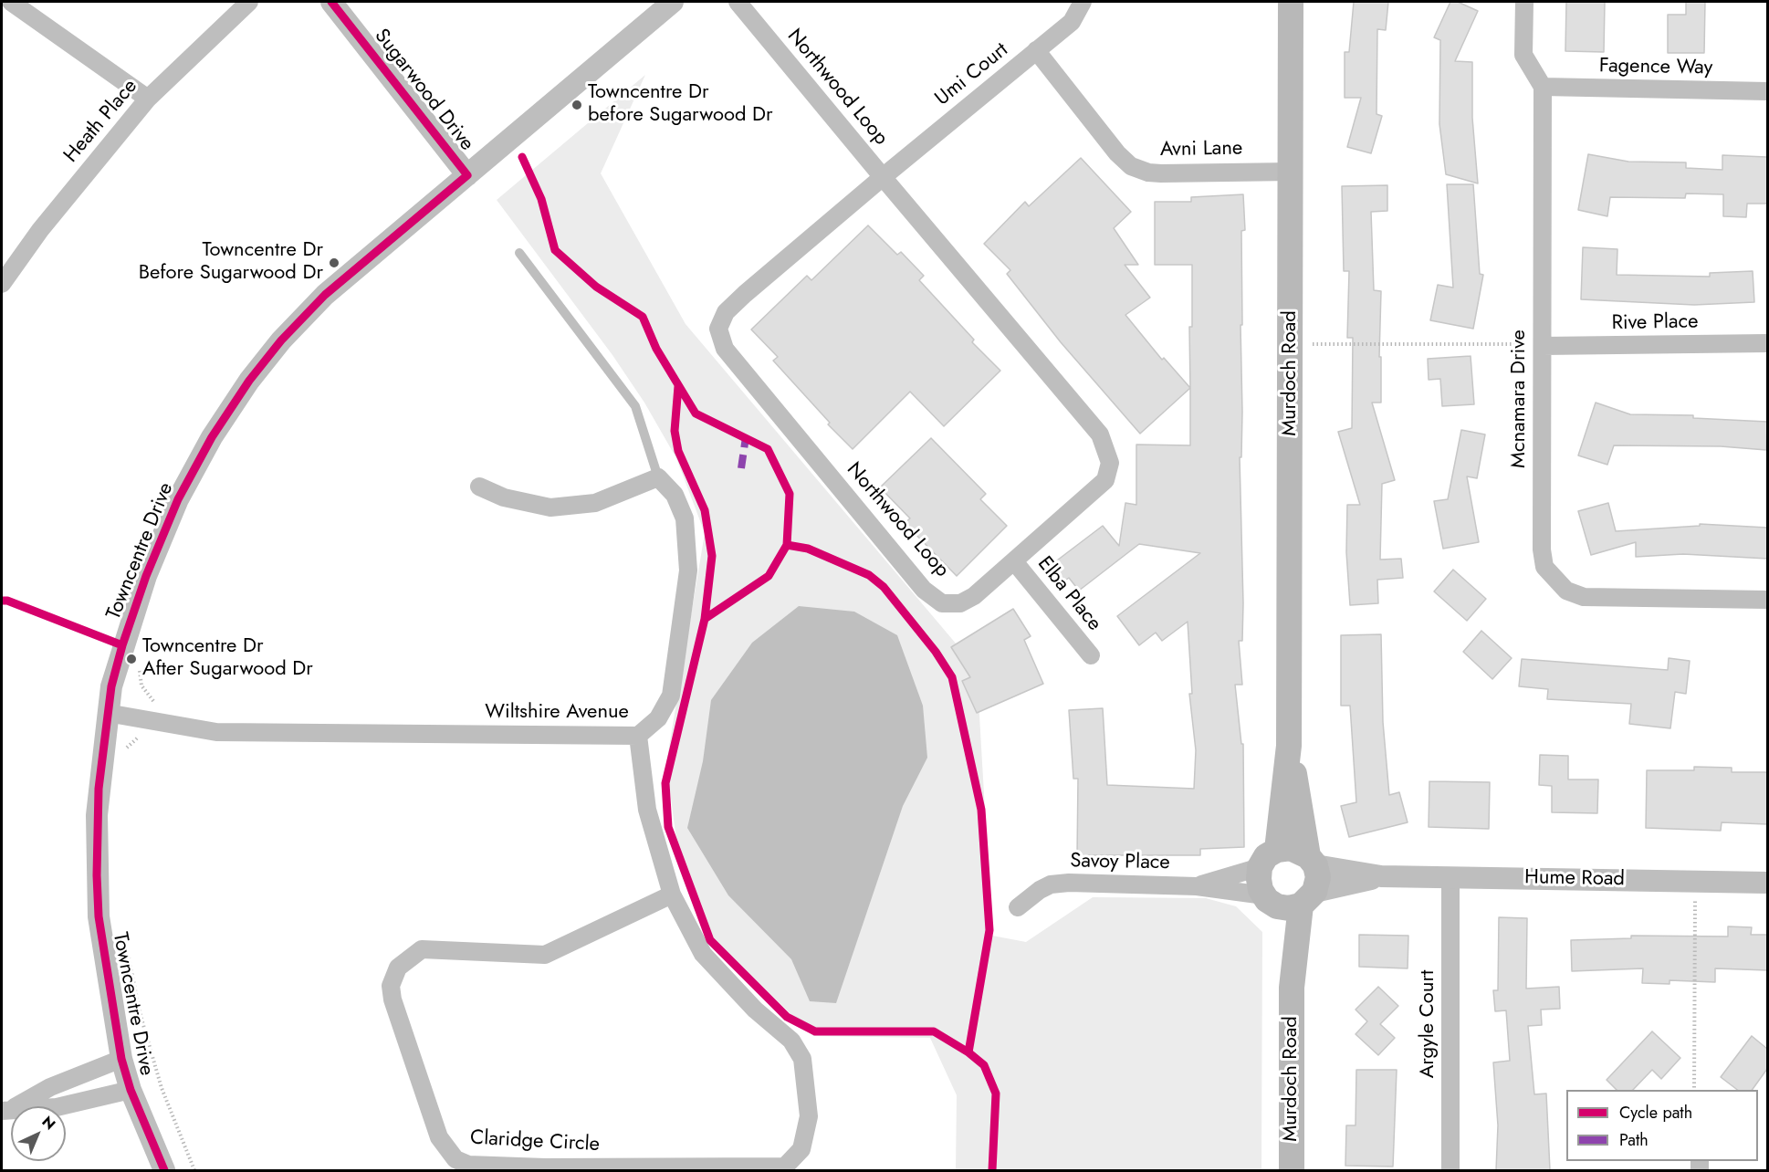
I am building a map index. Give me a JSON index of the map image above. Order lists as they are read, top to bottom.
{
  "streets": {
    "main road": ["Murdoch Road"],
    "street": [
      "Fagence Way",
      "Umi Court",
      "Northwood Loop",
      "Sugarwood Drive",
      "Heath Place",
      "Avni Lane",
      "Rive Place",
      "Mcnamara Drive",
      "Towncentre Drive",
      "Elba Place",
      "Wiltshire Avenue",
      "Savoy Place",
      "Hume Road",
      "Argyle Court",
      "Claridge Circle"
    ]
  },
  "crossings": [
    ["Fagence Way", "Mcnamara Drive"],
    ["Umi Court", "Northwood Loop"],
    ["Umi Court", "Avni Lane"],
    ["Northwood Loop", "Elba Place"],
    ["Sugarwood Drive", "Towncentre Drive"],
    ["Avni Lane", "Murdoch Road"],
    ["Rive Place", "Mcnamara Drive"],
    ["Murdoch Road", "Savoy Place"],
    ["Murdoch Road", "Hume Road"],
    ["Towncentre Drive", "Wiltshire Avenue"],
    ["Wiltshire Avenue", "Claridge Circle"],
    ["Savoy Place", "Hume Road"],
    ["Hume Road", "Argyle Court"]
  ],
  "places": ["Towncentre Dr before Sugarwood Dr", "Towncentre Dr Before Sugarwood Dr", "Towncentre Dr After Sugarwood Dr"],
  "legend": ["Cycle path", "Path"],
  "north": "top right"
}
